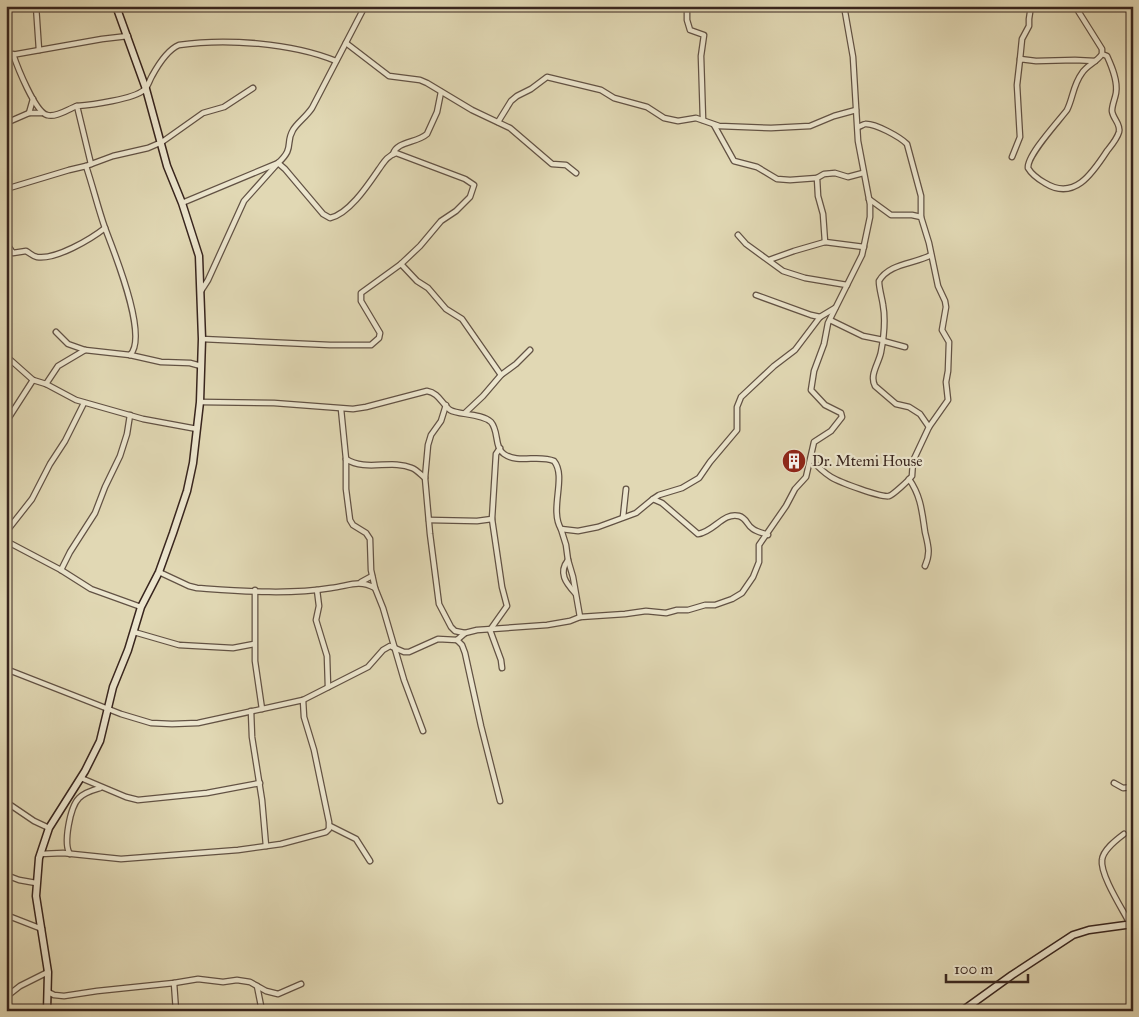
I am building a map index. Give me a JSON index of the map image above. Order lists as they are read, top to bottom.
{
  "places": {
    "building": ["Dr. Mtemi House"]
  },
  "scale_bar": "100 m"
}
